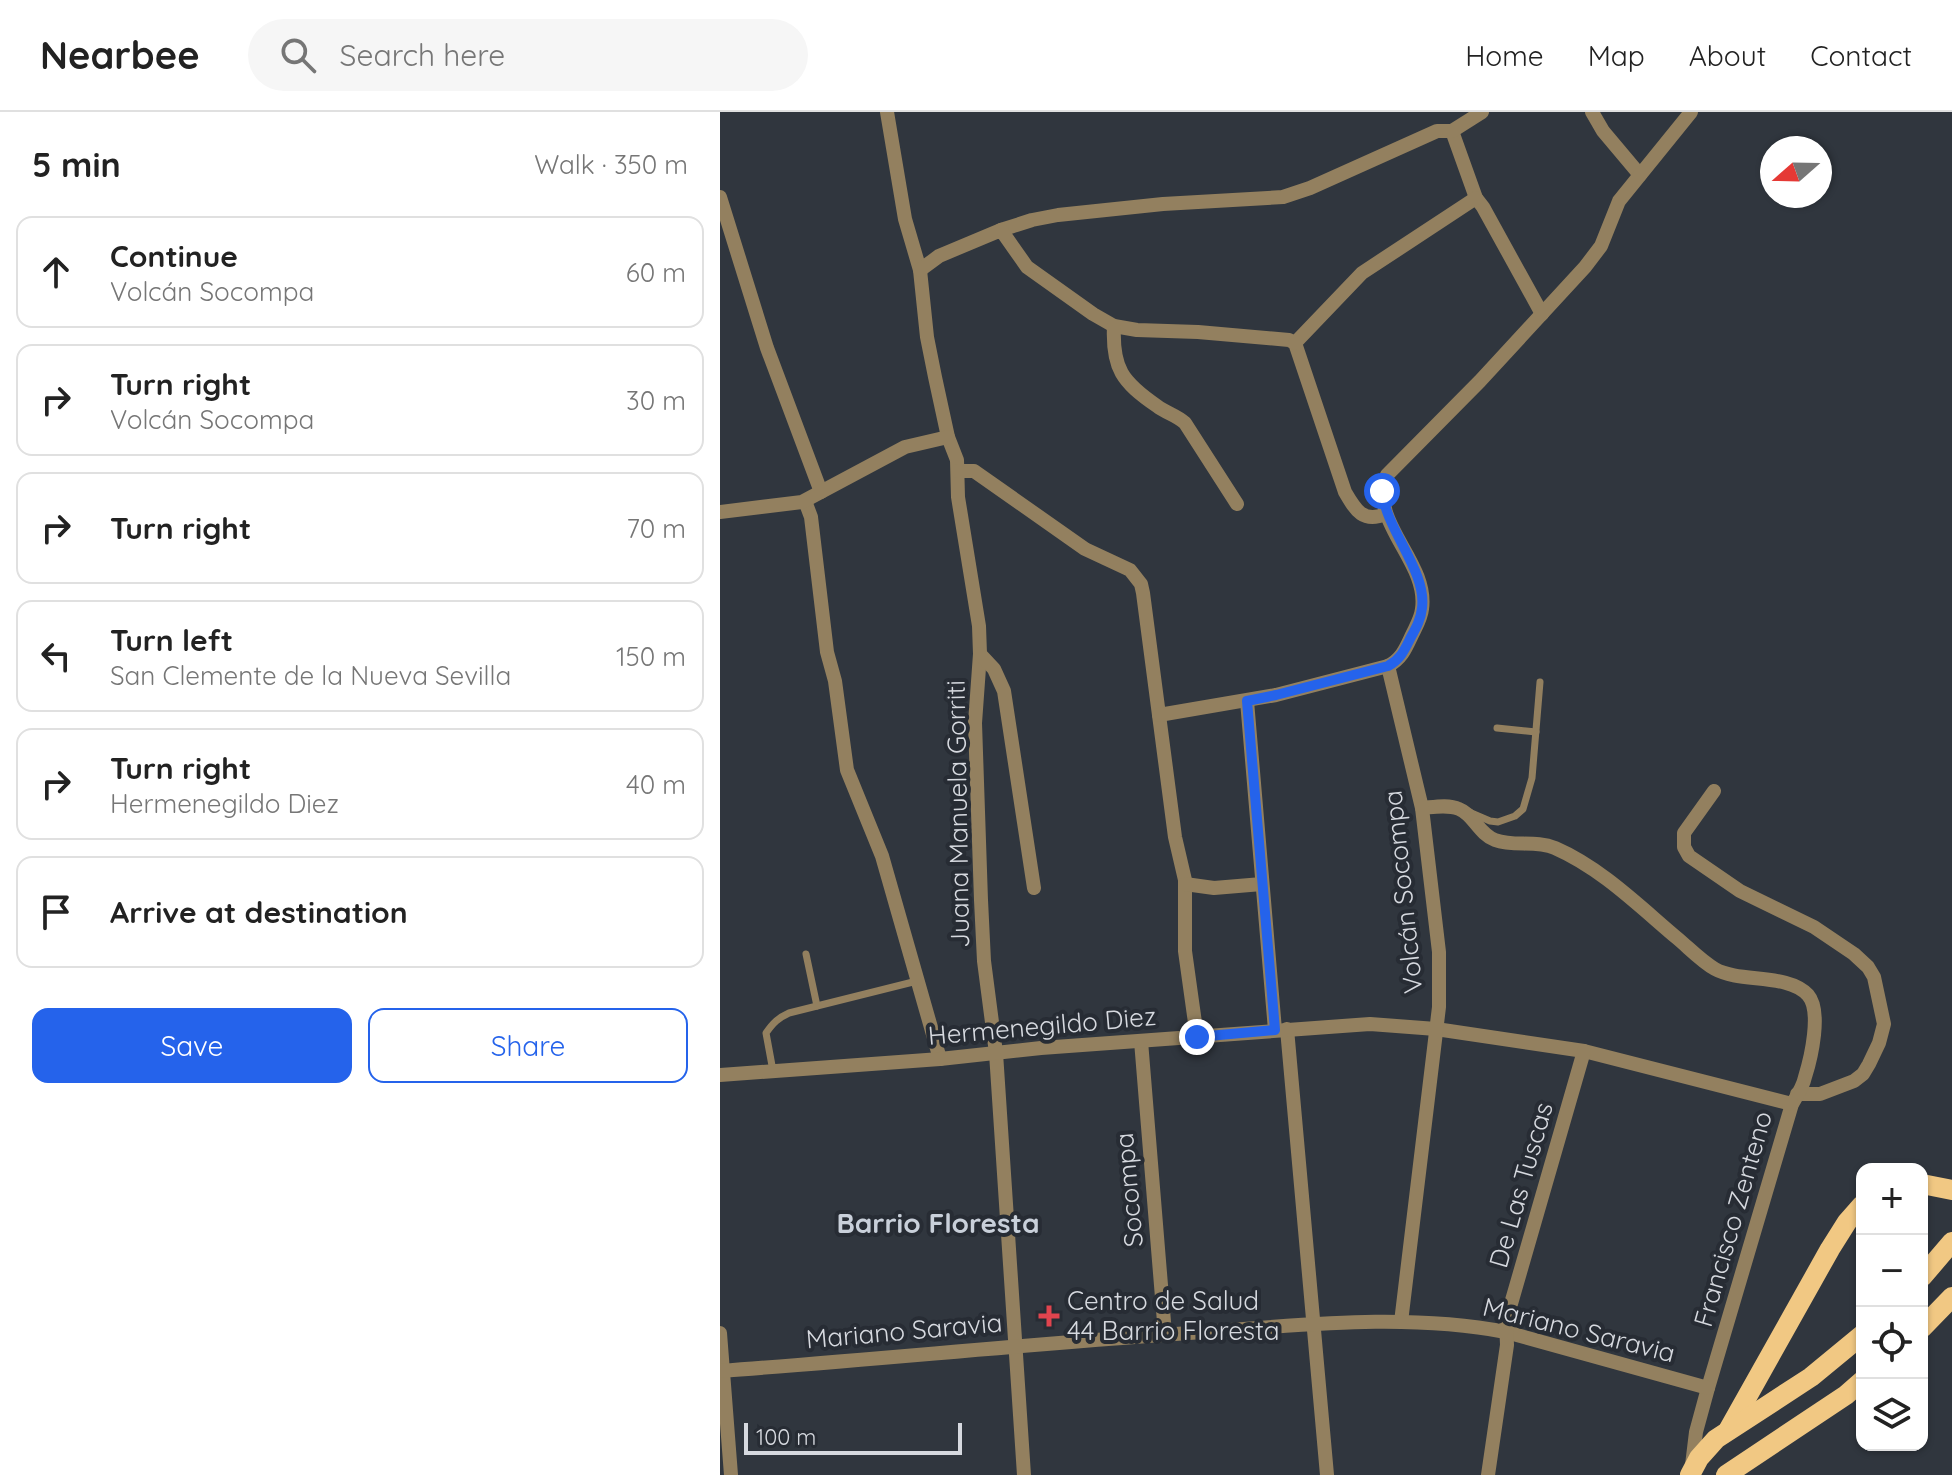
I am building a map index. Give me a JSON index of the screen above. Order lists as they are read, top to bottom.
{
  "streets": {
    "street": [
      "Juana Manuela Gorriti",
      "Volcán Socompa",
      "Hermenegildo Diez",
      "De Las Tuscas",
      "Socompa",
      "Francisco Zenteno",
      "Mariano Saravia"
    ]
  },
  "crossings": [
    ["Juana Manuela Gorriti", "Hermenegildo Diez"],
    ["Juana Manuela Gorriti", "Mariano Saravia"],
    ["Volcán Socompa", "Hermenegildo Diez"],
    ["Volcán Socompa", "Mariano Saravia"],
    ["Hermenegildo Diez", "De Las Tuscas"],
    ["Hermenegildo Diez", "Socompa"],
    ["Hermenegildo Diez", "Francisco Zenteno"],
    ["De Las Tuscas", "Mariano Saravia"],
    ["Socompa", "Mariano Saravia"],
    ["Francisco Zenteno", "Mariano Saravia"]
  ],
  "districts": ["Barrio Floresta"],
  "places": {
    "health": ["Centro de Salud 44 Barrio Floresta"]
  },
  "scale_bar": "100 m",
  "north": "left",
  "page": {
    "header": "Nearbee",
    "search": "Search here",
    "nav": [
      "Home",
      "Map",
      "About",
      "Contact"
    ],
    "heading": ["5 min", "Walk · 350 m"],
    "list": [
      ["Continue", "Volcán Socompa", "60 m"],
      ["Turn right", "Volcán Socompa", "30 m"],
      ["Turn right", "70 m"],
      ["Turn left", "San Clemente de la Nueva Sevilla", "150 m"],
      ["Turn right", "Hermenegildo Diez", "40 m"],
      "Arrive at destination"
    ],
    "buttons": ["Save", "Share"],
    "map_buttons": ["+", "−"],
    "scale": "100 m"
  }
}
